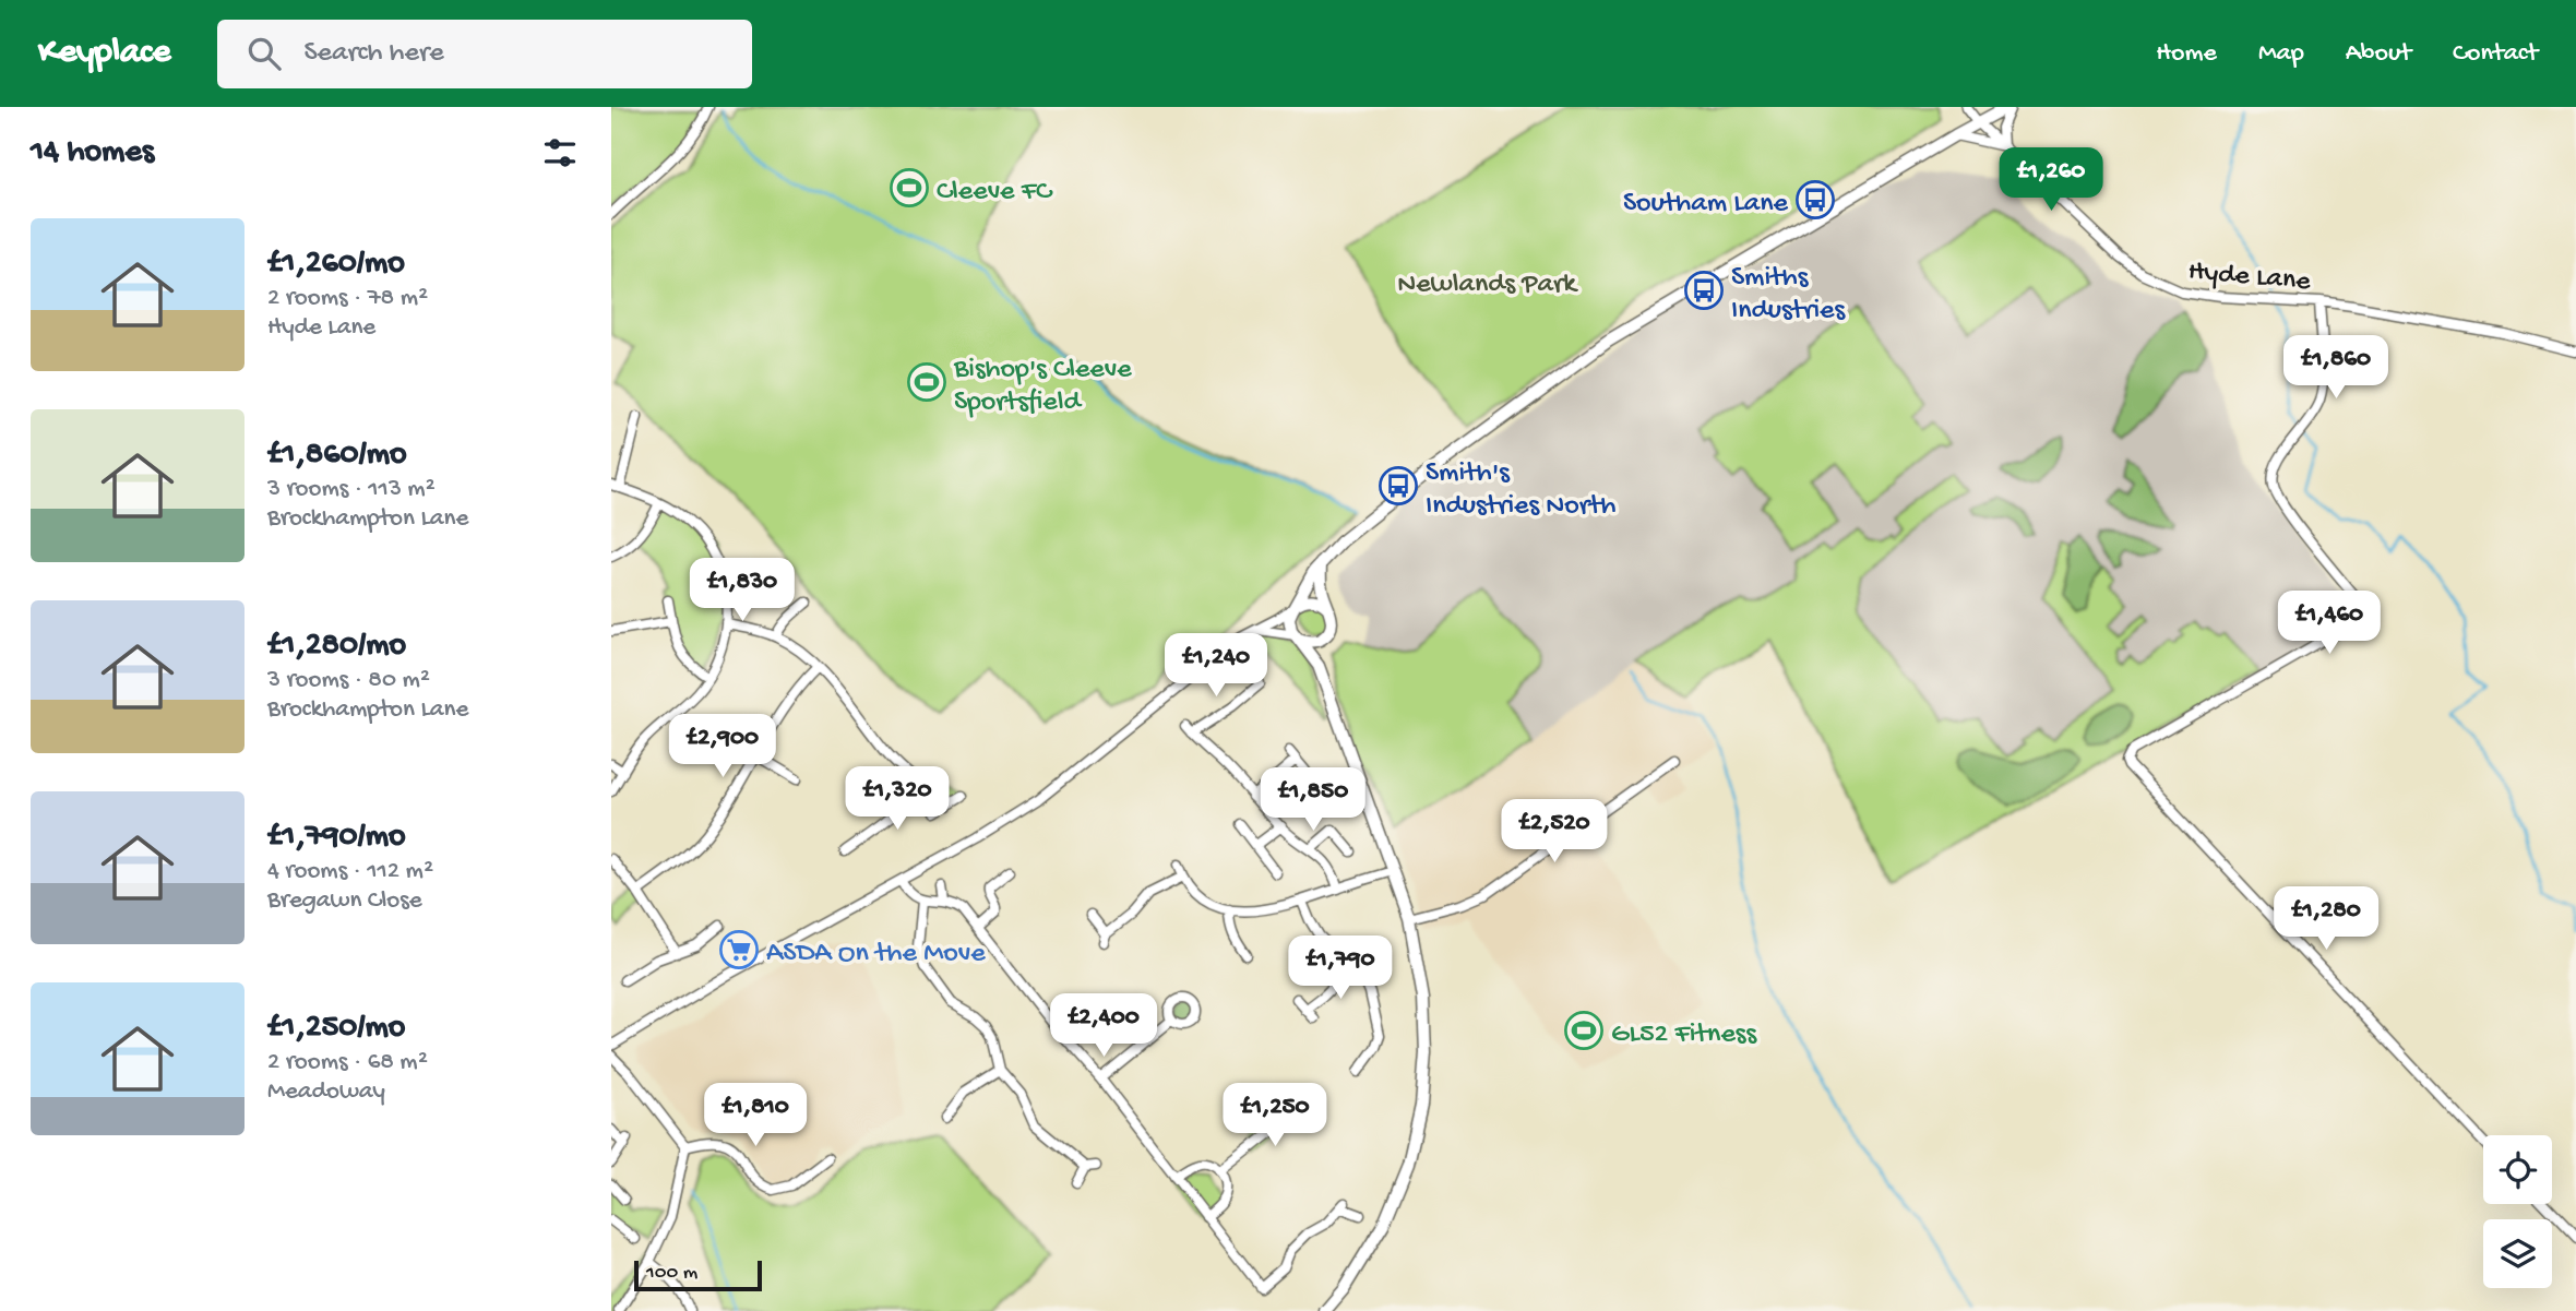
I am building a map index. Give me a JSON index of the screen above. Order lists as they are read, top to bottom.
{
  "streets": {
    "street": ["Hyde Lane"]
  },
  "parks": ["Newlands Park"],
  "places": {
    "sports": ["Cleeve FC", "Bishop's Cleeve Sportsfield", "GL52 Fitness"],
    "bus stop": ["Southam Lane", "Smiths Industries", "Smith's Industries North"],
    "supermarket": ["ASDA On the Move"]
  },
  "scale_bar": "100 m",
  "page": {
    "header": "Keyplace",
    "search": "Search here",
    "nav": [
      "Home",
      "Map",
      "About",
      "Contact"
    ],
    "heading": "14 homes",
    "price": [
      "£1,260",
      "£1,860",
      "£1,830",
      "£1,460",
      "£1,240",
      "£2,900",
      "£1,320",
      "£1,850",
      "£2,520",
      "£1,280",
      "£1,790",
      "£2,400",
      "£1,810",
      "£1,250"
    ],
    "list": [
      {
        "name": "£1,260/mo",
        "note": "2 rooms · 78 m² · Hyde Lane"
      },
      {
        "name": "£1,860/mo",
        "note": "3 rooms · 113 m² · Brockhampton Lane"
      },
      {
        "name": "£1,280/mo",
        "note": "3 rooms · 80 m² · Brockhampton Lane"
      },
      {
        "name": "£1,790/mo",
        "note": "4 rooms · 112 m² · Bregawn Close"
      },
      {
        "name": "£1,250/mo",
        "note": "2 rooms · 68 m² · Meadoway"
      }
    ],
    "scale": "100 m"
  }
}
